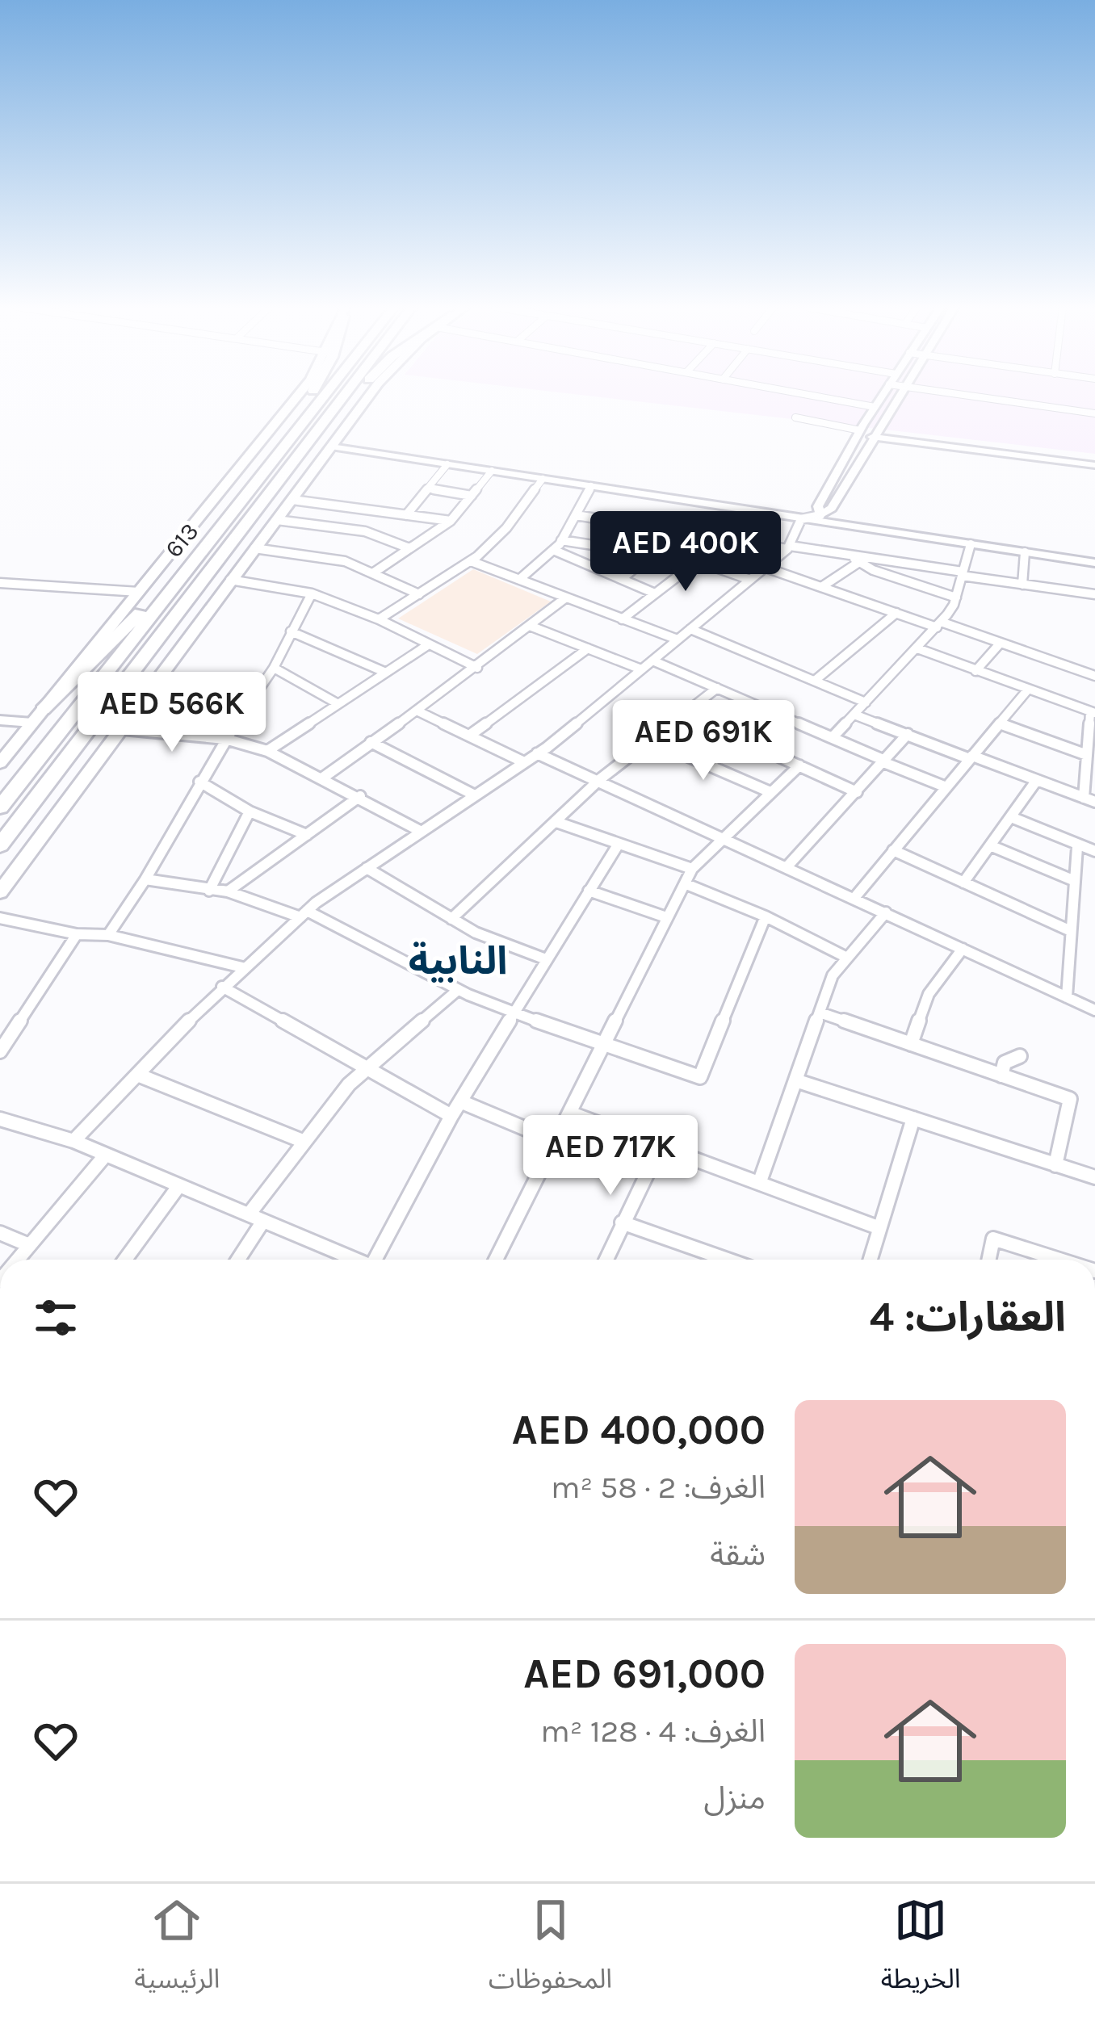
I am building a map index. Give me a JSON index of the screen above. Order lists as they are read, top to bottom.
{
  "streets": {
    "highway": ["613"]
  },
  "districts": ["النابية"],
  "page": {
    "price": [
      "AED 400K",
      "AED 566K",
      "AED 691K",
      "AED 717K"
    ],
    "heading": "العقارات: 4",
    "list": [
      {
        "name": "AED 400,000",
        "note": "الغرف: 2 · 58 m² · شقة"
      },
      {
        "name": "AED 691,000",
        "note": "الغرف: 4 · 128 m² · منزل"
      }
    ],
    "tabs": ["الخريطة", "المحفوظات", "الرئيسية"]
  }
}
